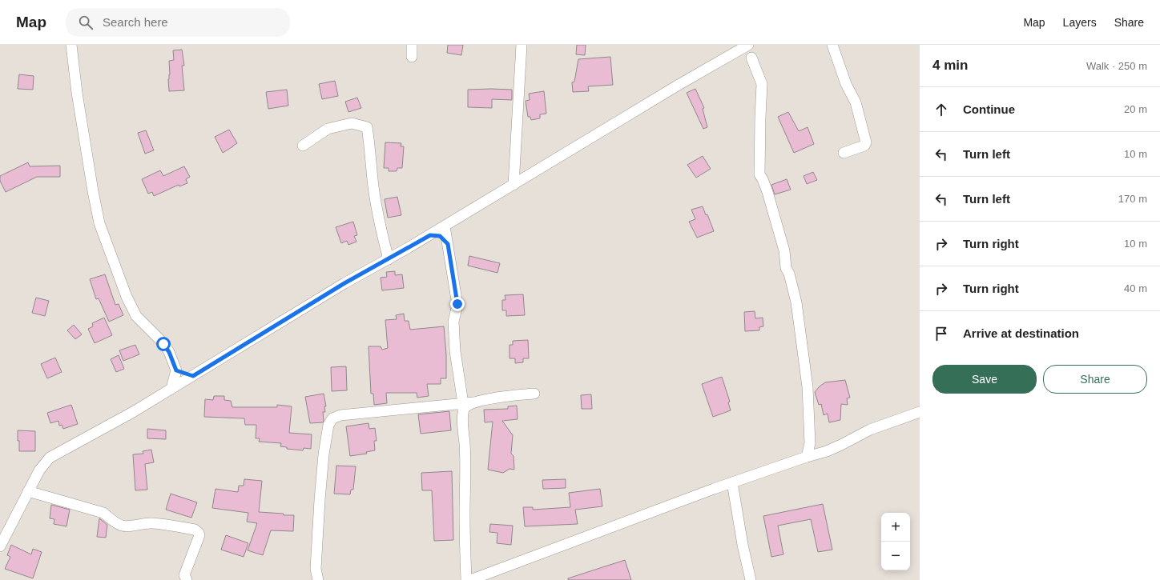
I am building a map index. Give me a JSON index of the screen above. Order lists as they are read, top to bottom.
{
  "page": {
    "header": "Map",
    "search": "Search here",
    "nav": ["Map", "Layers", "Share"],
    "heading": ["4 min", "Walk · 250 m"],
    "list": [
      ["Continue", "20 m"],
      ["Turn left", "10 m"],
      ["Turn left", "170 m"],
      ["Turn right", "10 m"],
      ["Turn right", "40 m"],
      "Arrive at destination"
    ],
    "buttons": ["Save", "Share"],
    "map_buttons": ["+", "−"]
  }
}
